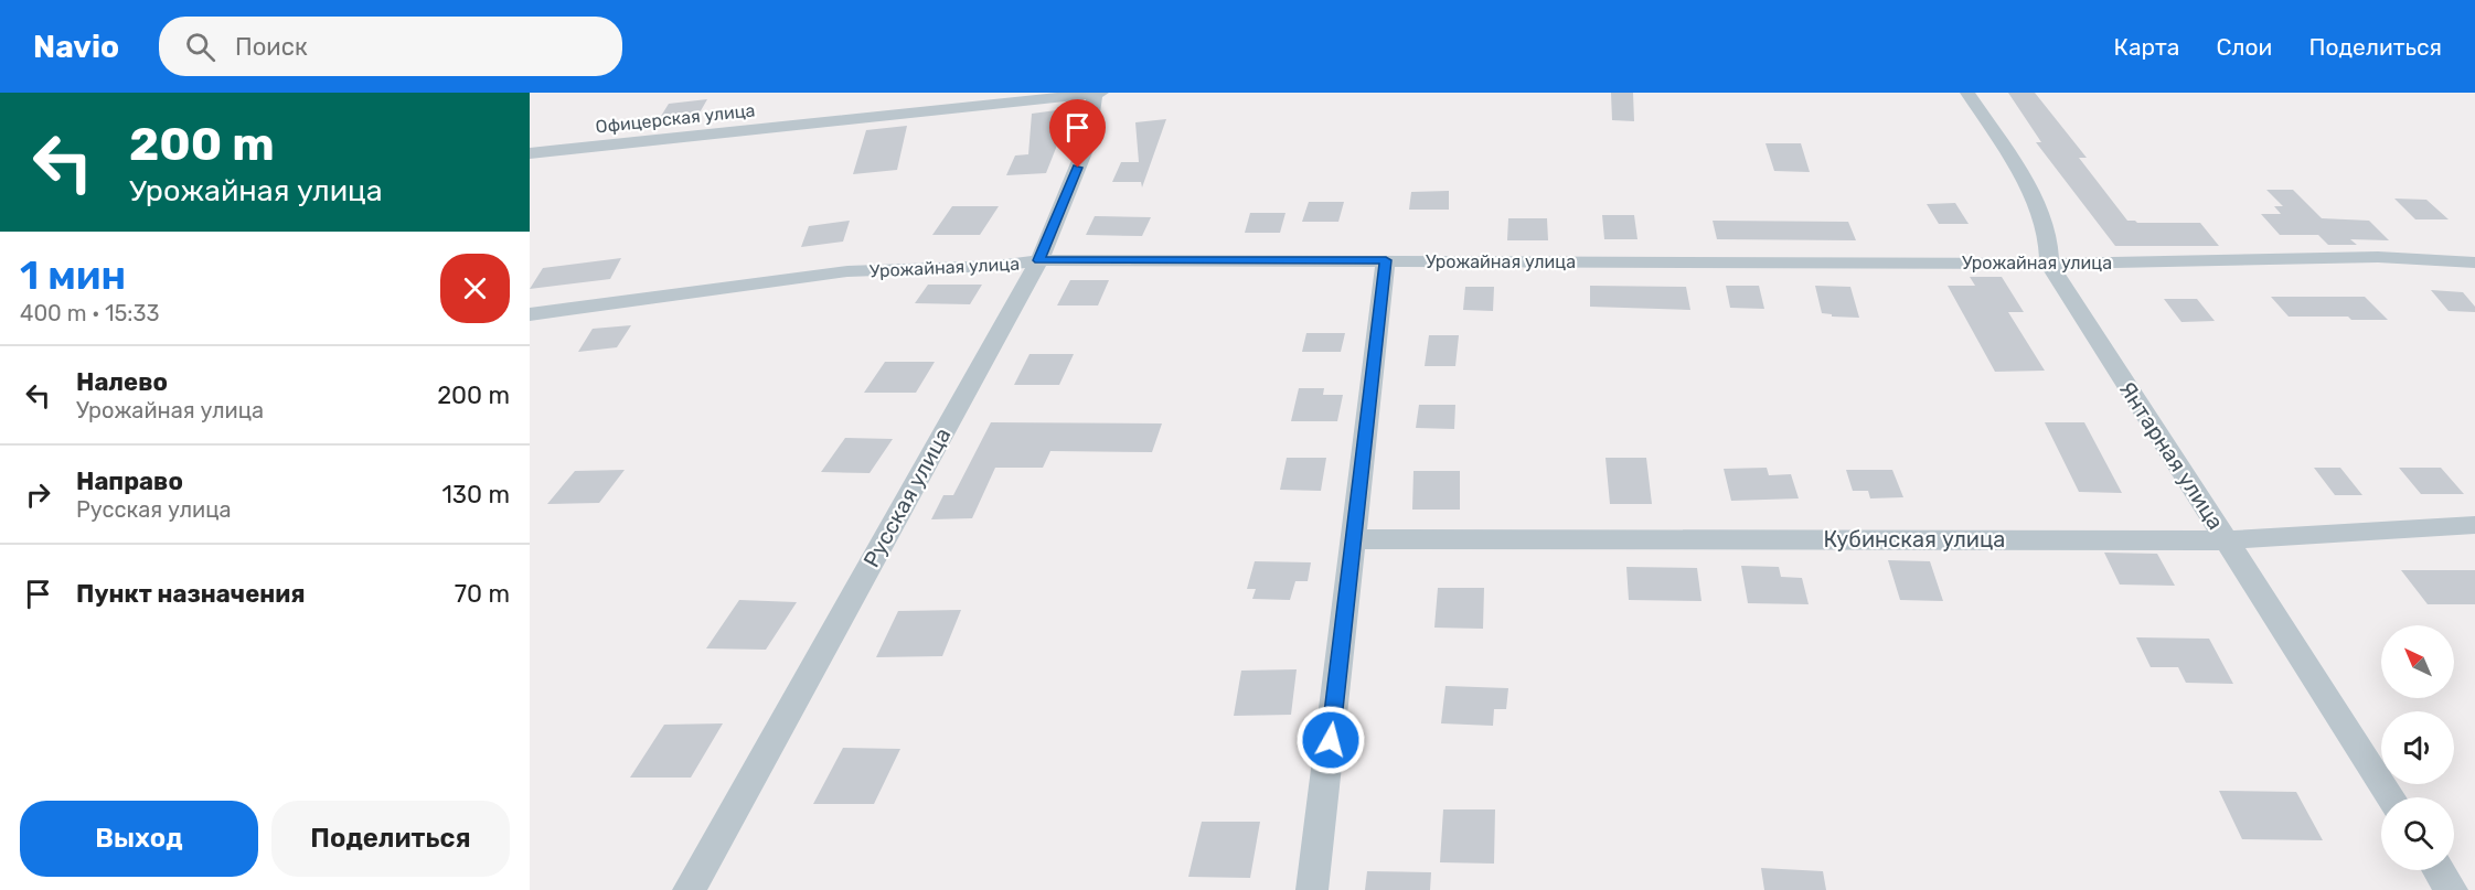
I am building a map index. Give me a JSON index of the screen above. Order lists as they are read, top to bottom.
{
  "streets": {
    "street": [
      "Офицерская улица",
      "Урожайная улица",
      "Янтарная улица",
      "Русская улица",
      "Кубинская улица"
    ]
  },
  "crossings": [
    ["Офицерская улица", "Русская улица"],
    ["Урожайная улица", "Янтарная улица"],
    ["Урожайная улица", "Русская улица"],
    ["Янтарная улица", "Кубинская улица"]
  ],
  "north": "top left",
  "page": {
    "header": "Navio",
    "search": "Поиск",
    "nav": ["Карта", "Слои", "Поделиться"],
    "turn": ["200 m", "Урожайная улица"],
    "heading": ["1 мин", "400 m · 15:33"],
    "list": [
      {
        "name": "Налево",
        "note": "Урожайная улица",
        "value": "200 m"
      },
      {
        "name": "Направо",
        "note": "Русская улица",
        "value": "130 m"
      },
      {
        "name": "Пункт назначения",
        "value": "70 m"
      }
    ],
    "buttons": ["Выход", "Поделиться"]
  }
}
